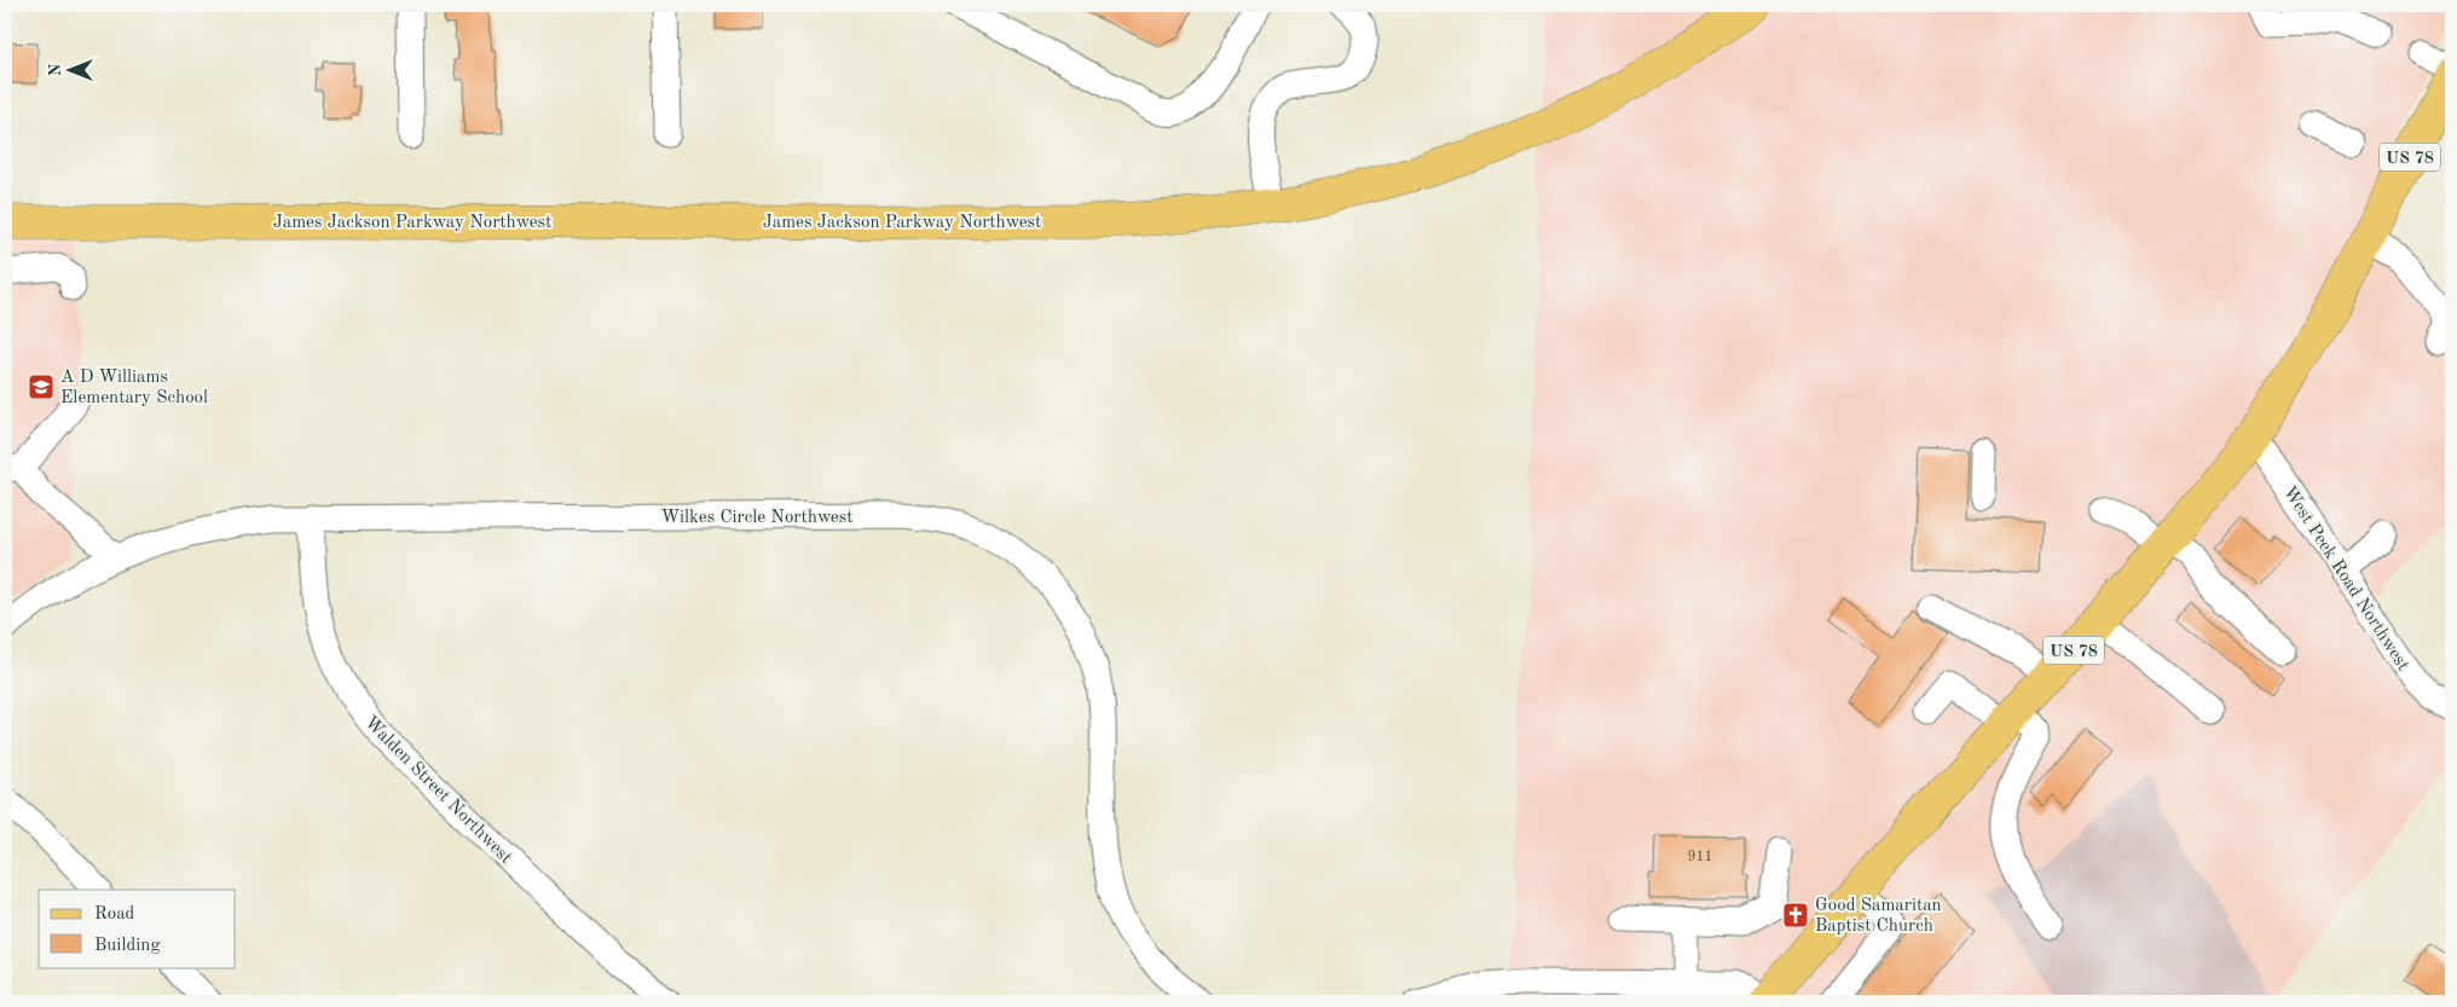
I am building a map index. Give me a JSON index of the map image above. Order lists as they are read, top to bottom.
{
  "streets": {
    "main road": ["US 78", "James Jackson Parkway Northwest"],
    "street": ["Wilkes Circle Northwest", "West Peek Road Northwest", "Walden Street Northwest"]
  },
  "crossings": [
    ["US 78", "West Peek Road Northwest"],
    ["Wilkes Circle Northwest", "Walden Street Northwest"]
  ],
  "places": {
    "school or university": ["A D Williams Elementary School"],
    "church": ["Good Samaritan Baptist Church"]
  },
  "house_numbers": ["911"],
  "legend": ["Road", "Building"],
  "north": "left"
}
